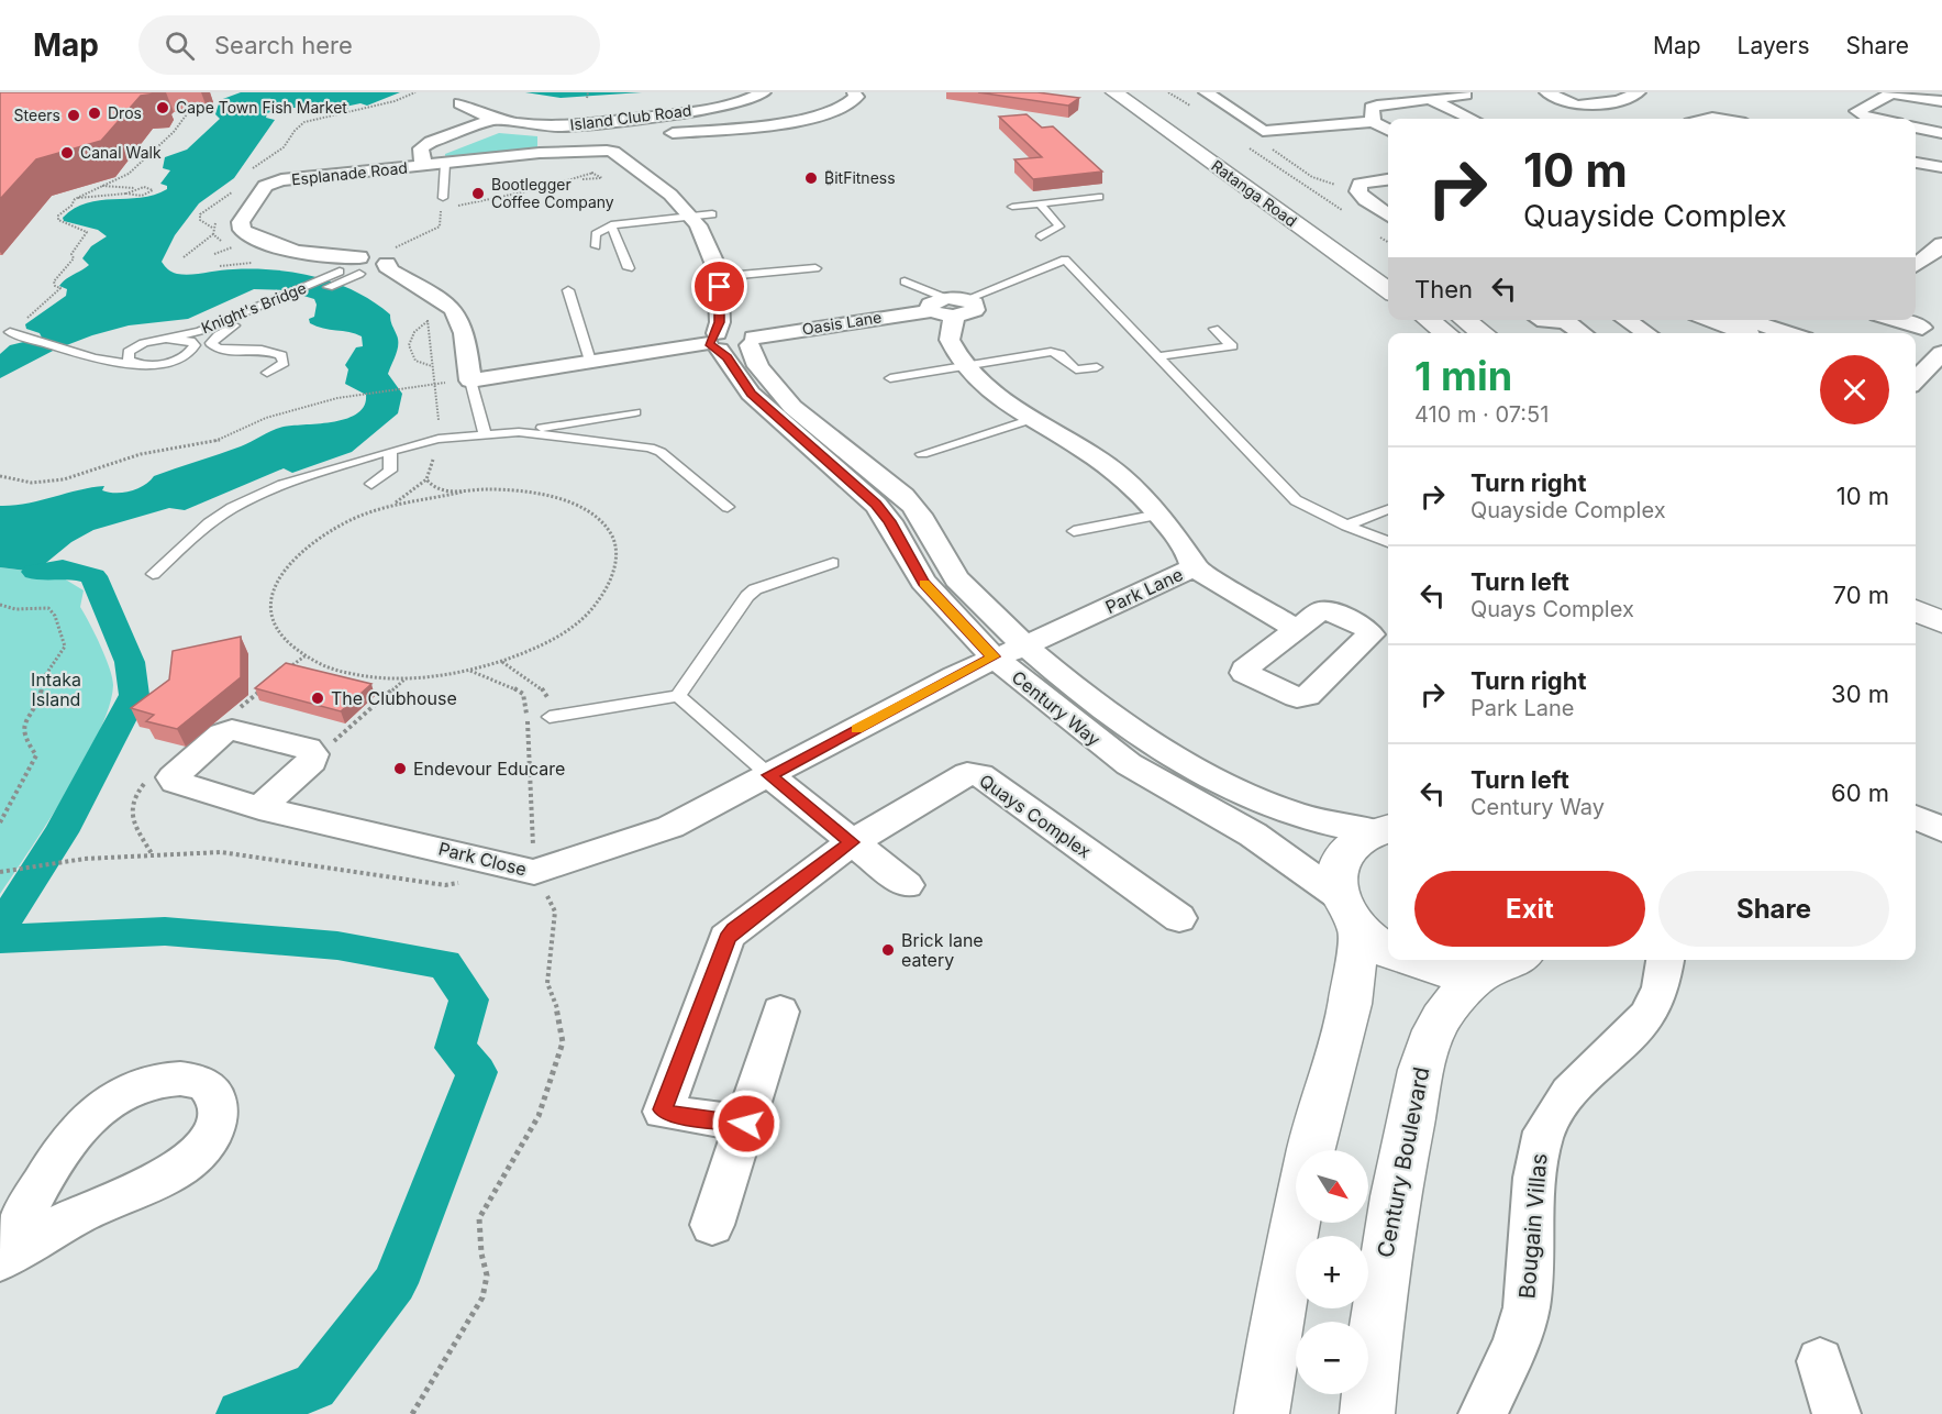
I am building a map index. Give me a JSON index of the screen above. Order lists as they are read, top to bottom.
{
  "streets": {
    "main road": ["Ratanga Road", "Century Boulevard"],
    "street": [
      "Island Club Road",
      "Esplanade Road",
      "Oasis Lane",
      "Park Lane",
      "Century Way",
      "Quays Complex",
      "Park Close",
      "Bougain Villas"
    ],
    "lane": ["Knight's Bridge"]
  },
  "crossings": [
    ["Island Club Road", "Esplanade Road"],
    ["Esplanade Road", "Knight's Bridge"],
    ["Oasis Lane", "Park Lane"],
    ["Oasis Lane", "Century Way"],
    ["Park Lane", "Century Way"],
    ["Park Lane", "Park Close"]
  ],
  "parks": ["Intaka Island"],
  "places": [
    "Cape Town Fish Market",
    "Dros",
    "Steers",
    "Canal Walk",
    "₿itFitness",
    "Bootlegger Coffee Company",
    "The Clubhouse",
    "Endevour Educare",
    "Brick lane eatery"
  ],
  "north": "bottom right",
  "page": {
    "header": "Map",
    "search": "Search here",
    "nav": ["Map", "Layers", "Share"],
    "turn": ["10 m", "Quayside Complex"],
    "then": "Then",
    "heading": ["1 min", "410 m · 07:51"],
    "list": [
      {
        "name": "Turn right",
        "note": "Quayside Complex",
        "value": "10 m"
      },
      {
        "name": "Turn left",
        "note": "Quays Complex",
        "value": "70 m"
      },
      {
        "name": "Turn right",
        "note": "Park Lane",
        "value": "30 m"
      },
      {
        "name": "Turn left",
        "note": "Century Way",
        "value": "60 m"
      }
    ],
    "buttons": ["Exit", "Share"],
    "map_buttons": ["+", "−"]
  }
}
